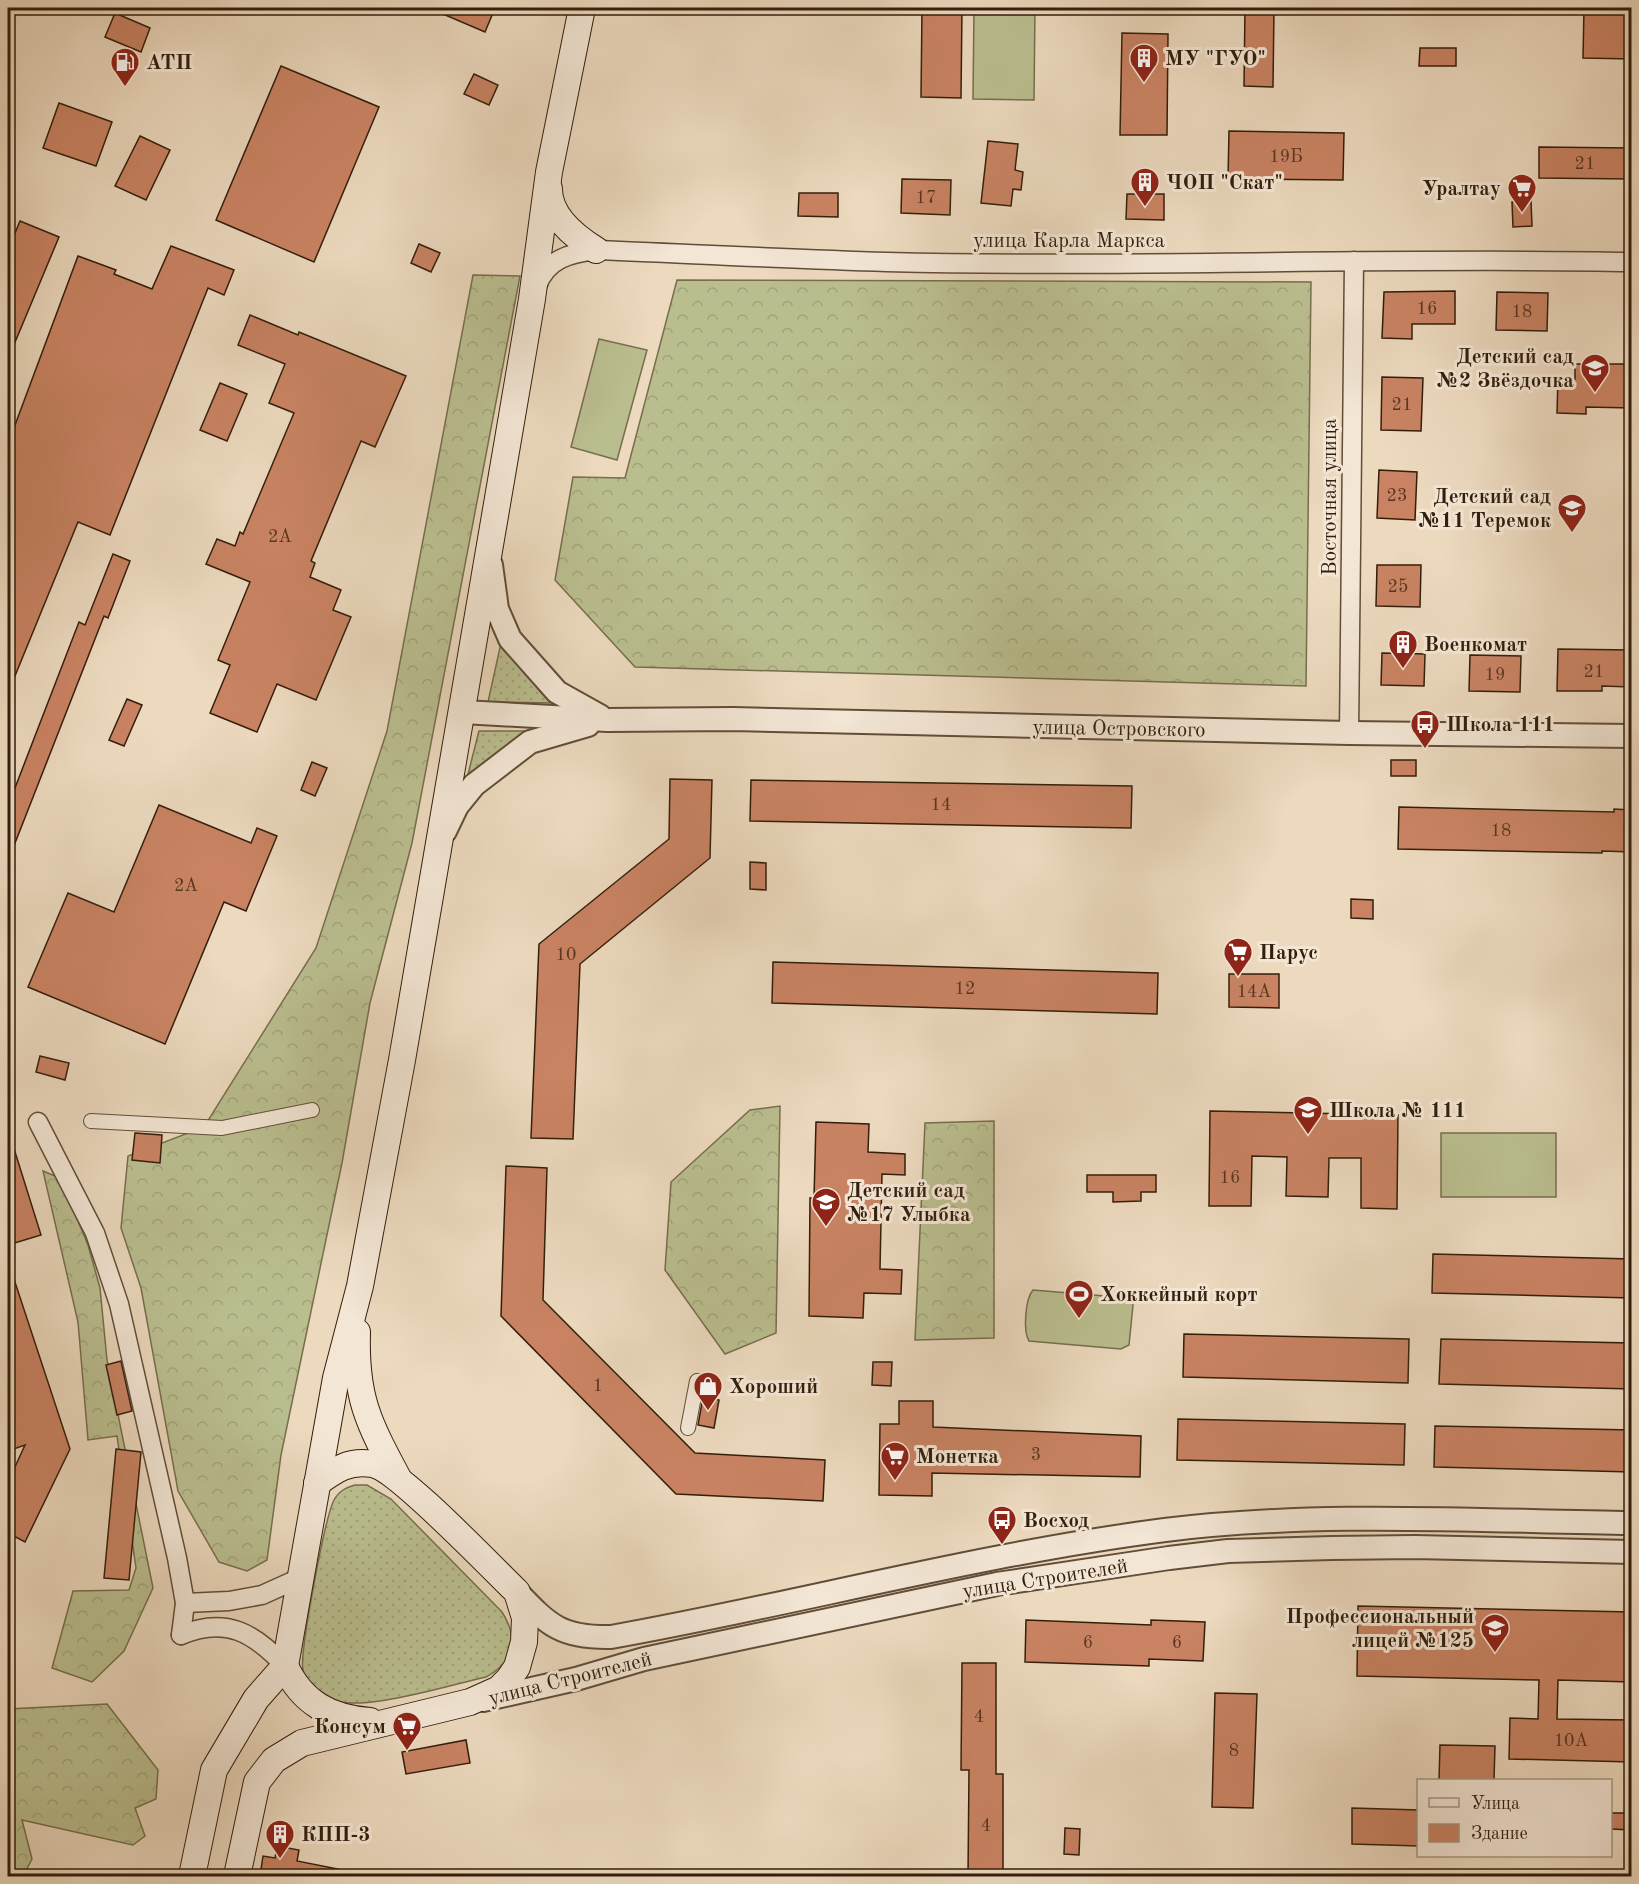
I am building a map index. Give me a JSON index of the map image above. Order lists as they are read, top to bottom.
{
  "streets": {
    "street": [
      "улица Карла Маркса",
      "Восточная улица",
      "улица Островского",
      "улица Строителей"
    ]
  },
  "crossings": [
    ["улица Карла Маркса", "Восточная улица"],
    ["Восточная улица", "улица Островского"]
  ],
  "places": {
    "building": [
      "МУ \"ГУО\"",
      "ЧОП \"Скат\"",
      "Военкомат",
      "КПП-3"
    ],
    "fuel station": ["АТП"],
    "supermarket": [
      "Уралтау",
      "Парус",
      "Монетка",
      "Консум"
    ],
    "school or university": [
      "Детский сад №2 Звёздочка",
      "Детский сад №11 Теремок",
      "Школа № 111",
      "Детский сад №17 Улыбка",
      "Профессиональный лицей №125"
    ],
    "bus stop": ["Школа 111", "Восход"],
    "sports": ["Хоккейный корт"],
    "shop": ["Хороший"]
  },
  "house_numbers": [
    "19Б",
    "21",
    "17",
    "16",
    "18",
    "21",
    "23",
    "2А",
    "25",
    "21",
    "19",
    "14",
    "18",
    "2А",
    "10",
    "12",
    "14А",
    "16",
    "1",
    "3",
    "6",
    "6",
    "4",
    "10А",
    "8",
    "4"
  ],
  "legend": ["Улица", "Здание"]
}
